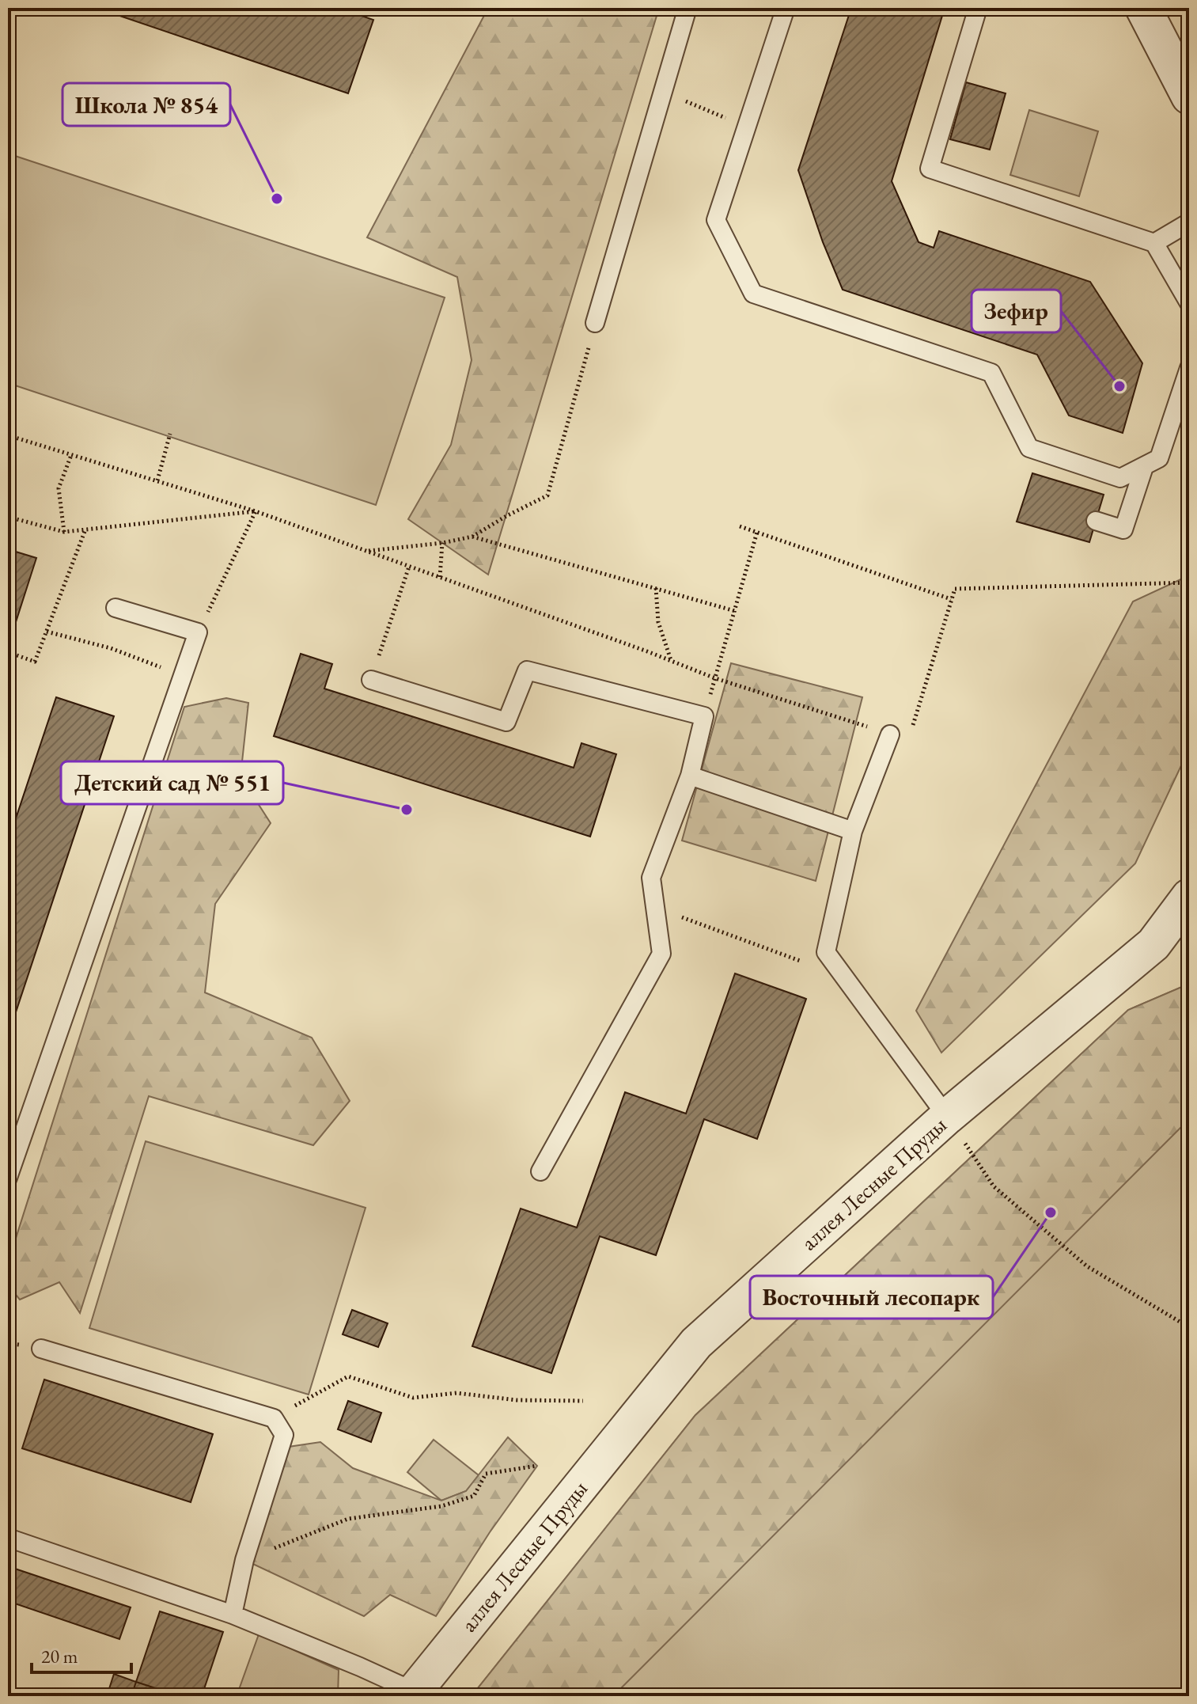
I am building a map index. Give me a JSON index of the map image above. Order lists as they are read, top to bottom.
{
  "streets": {
    "street": ["аллея Лесные Пруды"]
  },
  "places": [
    "Школа № 854",
    "Зефир",
    "Детский сад № 551",
    "Восточный лесопарк"
  ],
  "scale_bar": "20 m"
}
